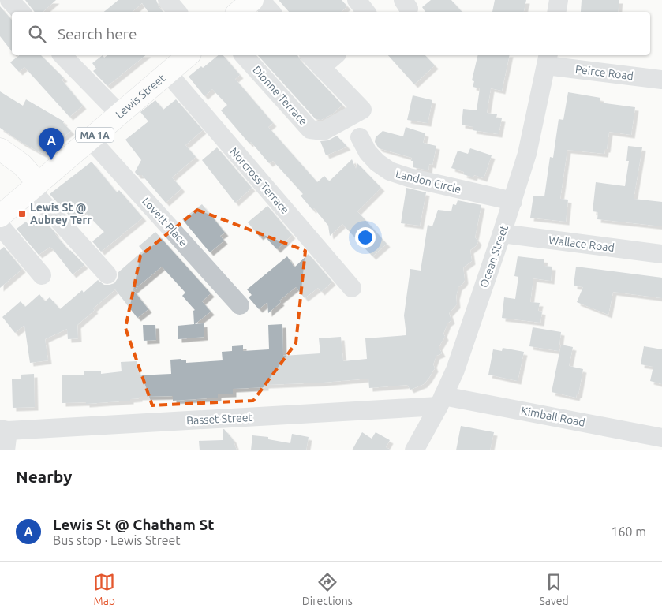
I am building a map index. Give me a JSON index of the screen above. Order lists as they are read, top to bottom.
{
  "streets": {
    "main road": ["Lewis Street", "MA 1A"],
    "street": [
      "Peirce Road",
      "Dionne Terrace",
      "Norcross Terrace",
      "Landon Circle",
      "Lovett Place",
      "Wallace Road",
      "Ocean Street",
      "Kimball Road",
      "Basset Street"
    ]
  },
  "crossings": [
    ["Peirce Road", "Ocean Street"],
    ["Lewis Street", "Norcross Terrace"],
    ["Lewis Street", "Lovett Place"],
    ["Landon Circle", "Ocean Street"],
    ["Wallace Road", "Ocean Street"],
    ["Ocean Street", "Kimball Road"],
    ["Ocean Street", "Basset Street"],
    ["Kimball Road", "Basset Street"]
  ],
  "places": {
    "transit": ["Lewis St @ Aubrey Terr"]
  },
  "page": {
    "search": "Search here",
    "pins": "A",
    "heading": "Nearby",
    "list": [
      {
        "mark": "A",
        "name": "Lewis St @ Chatham St",
        "note": "Bus stop · Lewis Street",
        "value": "160 m"
      }
    ],
    "nav": ["Map", "Directions", "Saved"]
  }
}
